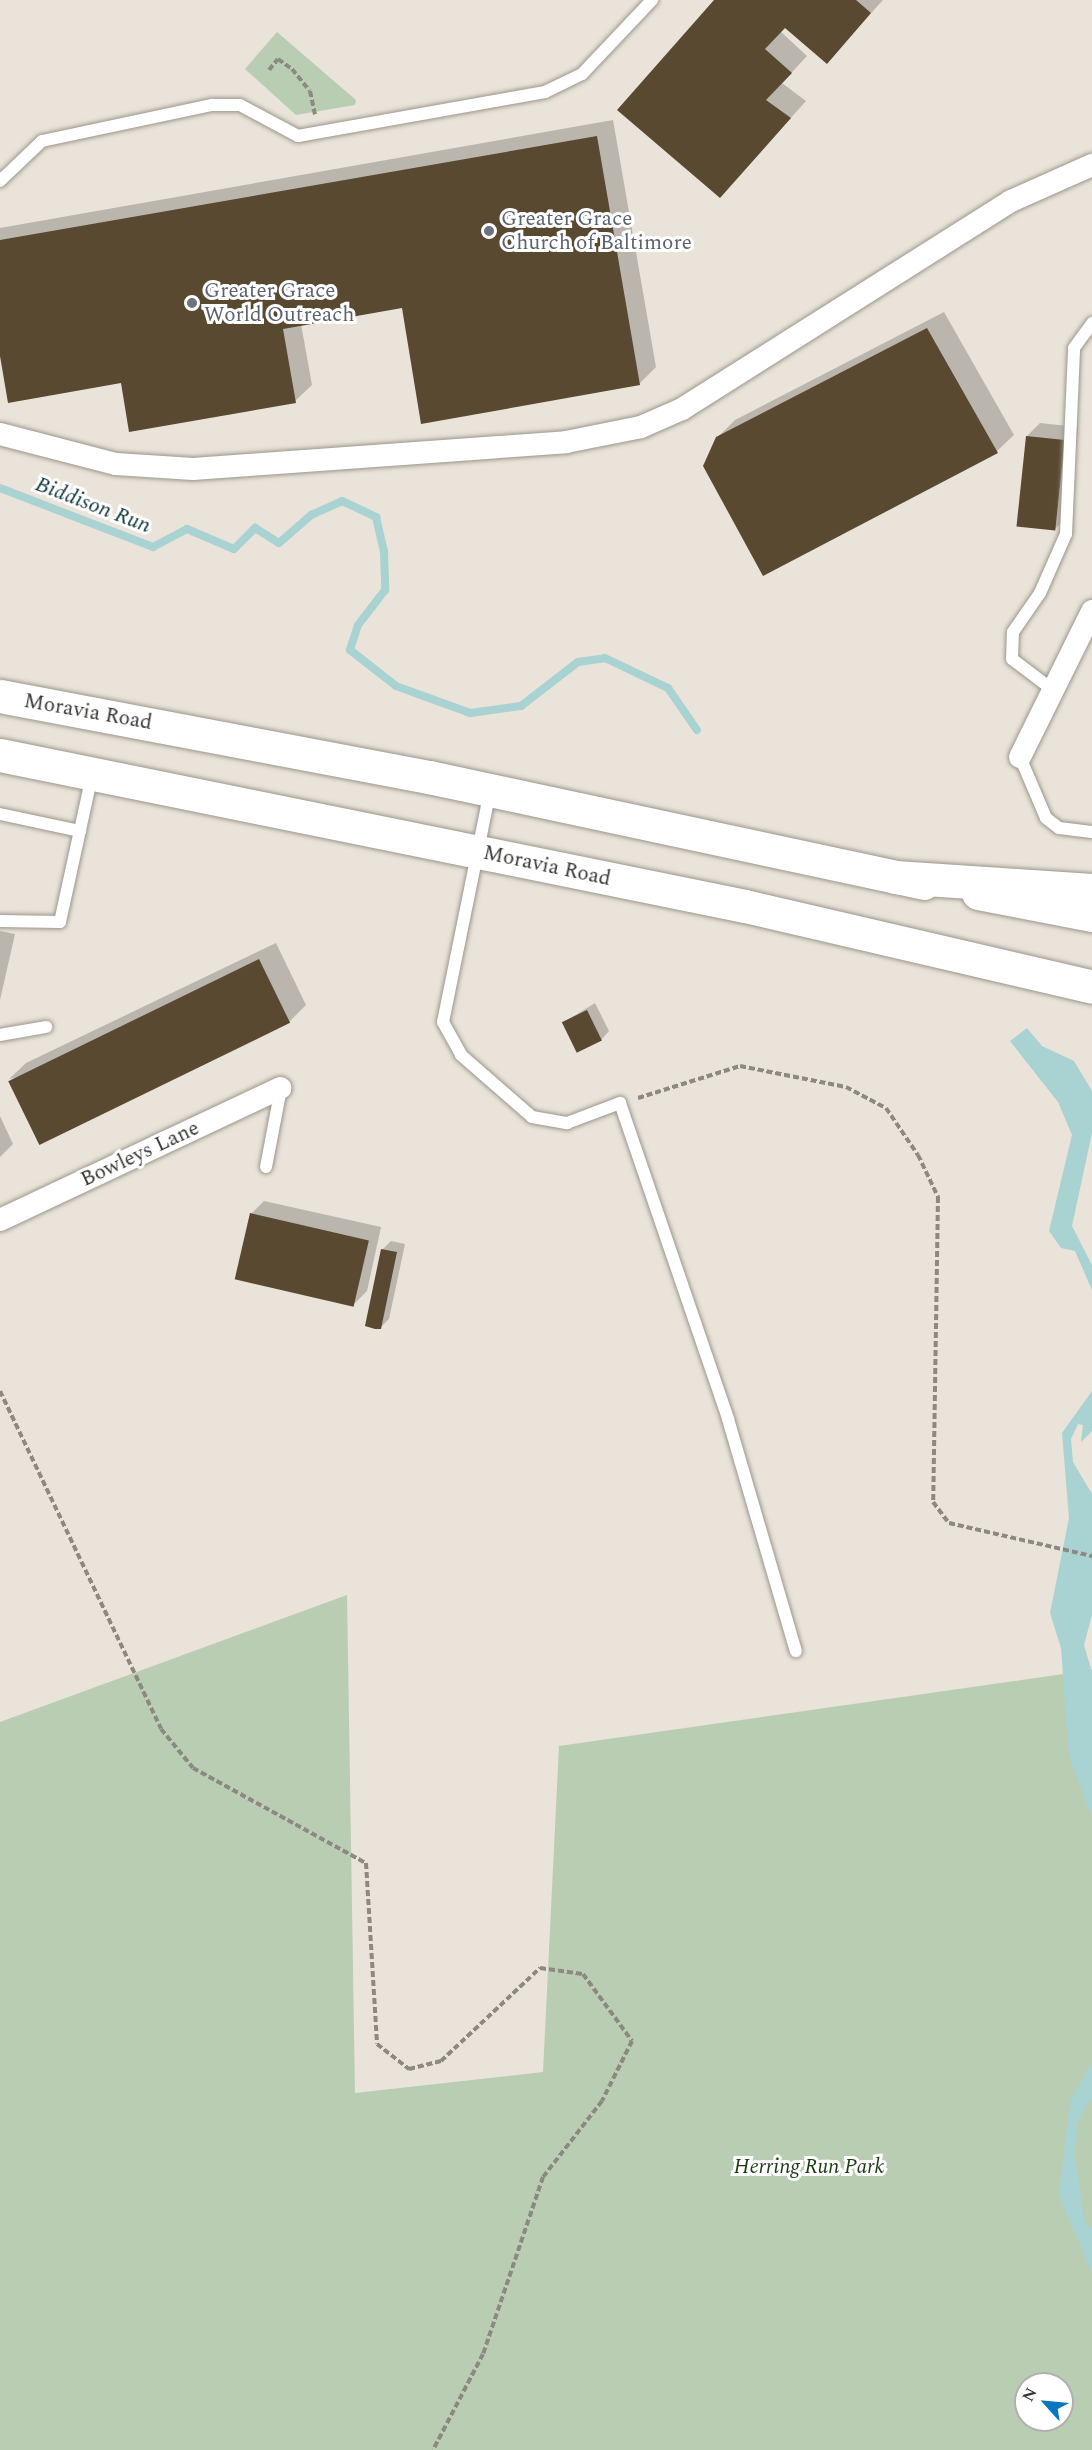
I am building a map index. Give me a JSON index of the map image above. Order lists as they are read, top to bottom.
{
  "streets": {
    "main road": ["Moravia Road"],
    "street": ["Bowleys Lane"]
  },
  "water": ["Biddison Run"],
  "parks": ["Herring Run Park"],
  "places": ["Greater Grace Church of Baltimore", "Greater Grace World Outreach"],
  "north": "top left"
}
